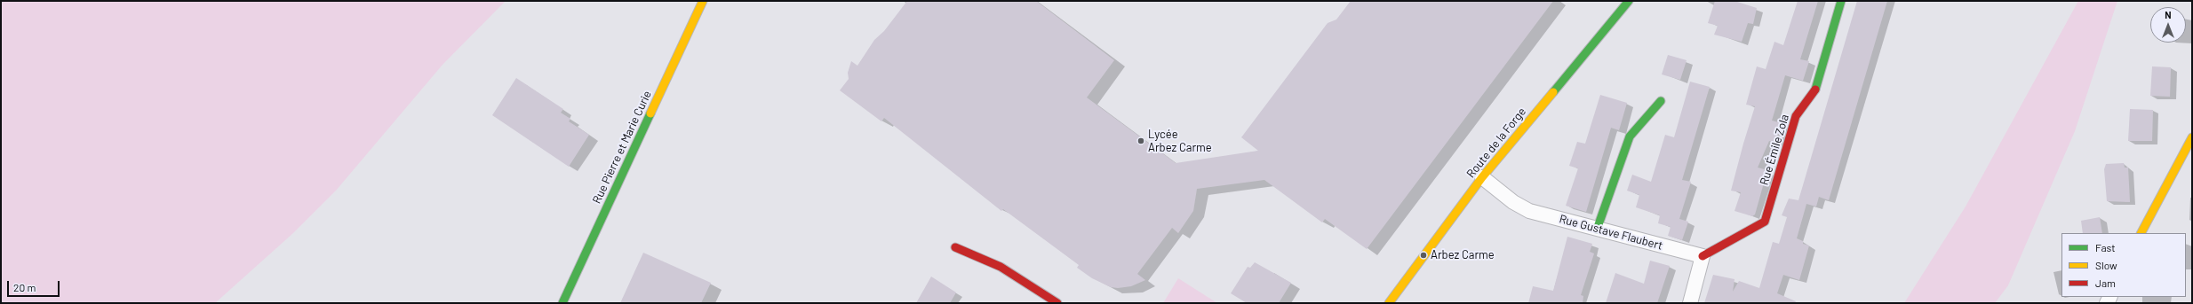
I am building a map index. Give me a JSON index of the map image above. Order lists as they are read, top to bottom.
{
  "streets": {
    "street": [
      "Route de la Forge",
      "Rue Pierre et Marie Curie",
      "Rue Émile Zola",
      "Rue Gustave Flaubert"
    ]
  },
  "crossings": [
    ["Route de la Forge", "Rue Gustave Flaubert"],
    ["Rue Émile Zola", "Rue Gustave Flaubert"]
  ],
  "places": ["Lycée Arbez Carme", "Arbez Carme"],
  "legend": ["Fast", "Slow", "Jam"],
  "scale_bar": "20 m",
  "north": "top"
}
